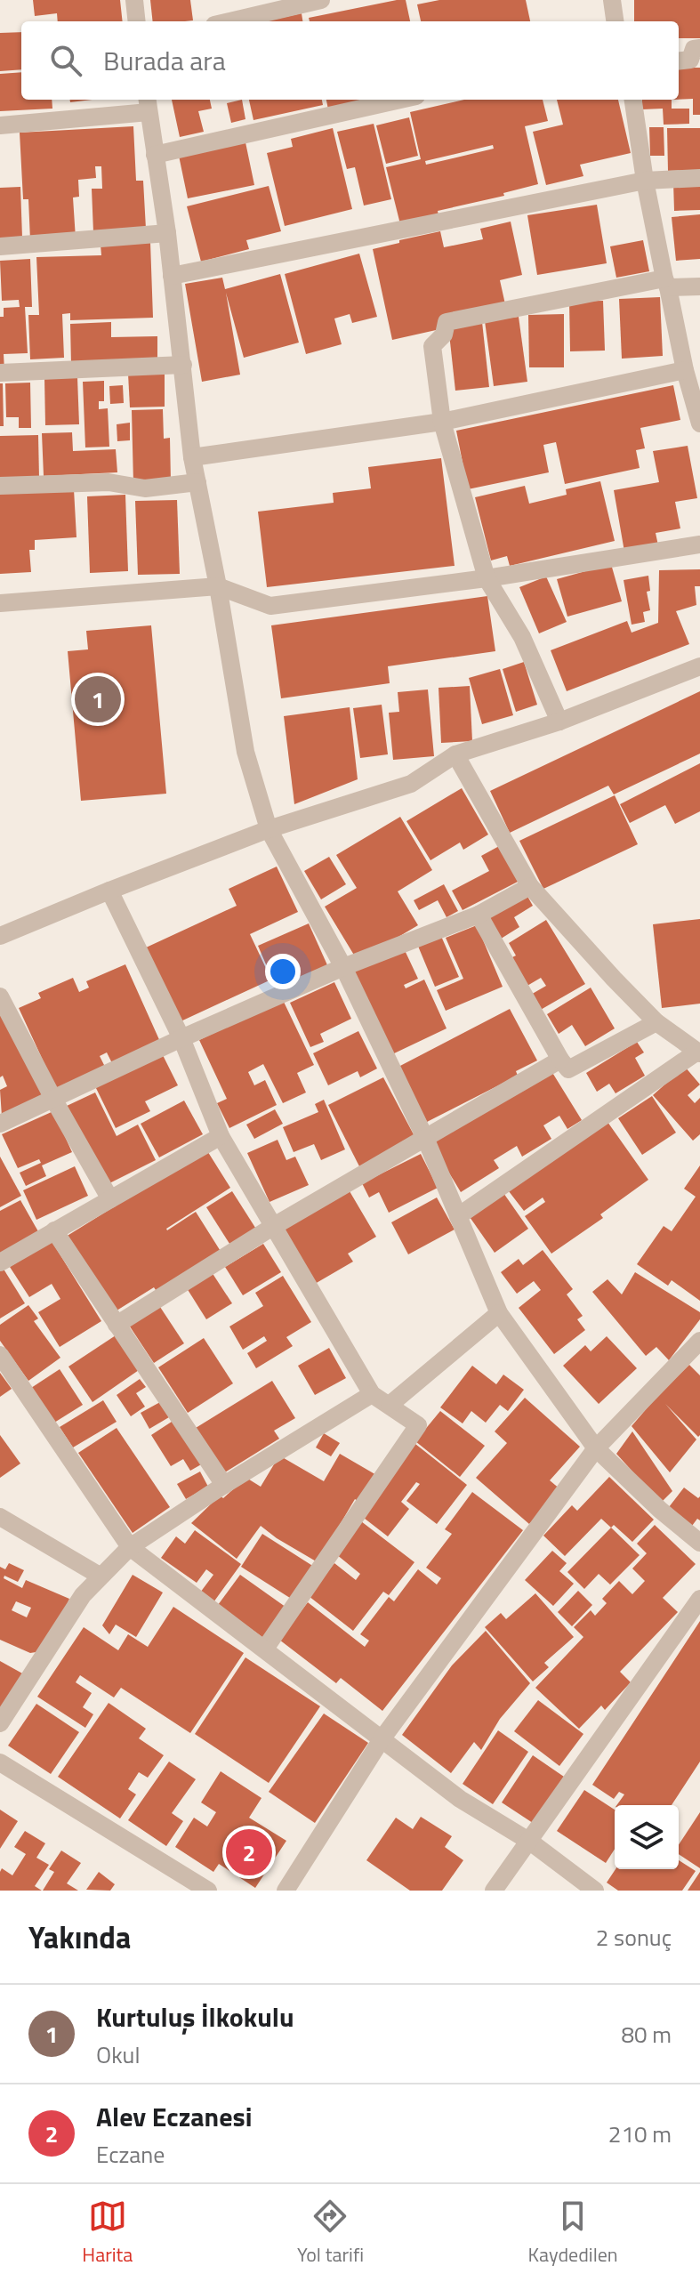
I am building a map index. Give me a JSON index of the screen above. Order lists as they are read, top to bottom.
{
  "page": {
    "search": "Burada ara",
    "pins": ["1", "2"],
    "heading": ["Yakında", "2 sonuç"],
    "list": [
      {
        "mark": "1",
        "name": "Kurtuluş İlkokulu",
        "note": "Okul",
        "value": "80 m"
      },
      {
        "mark": "2",
        "name": "Alev Eczanesi",
        "note": "Eczane",
        "value": "210 m"
      }
    ],
    "nav": ["Harita", "Yol tarifi", "Kaydedilen"]
  }
}
